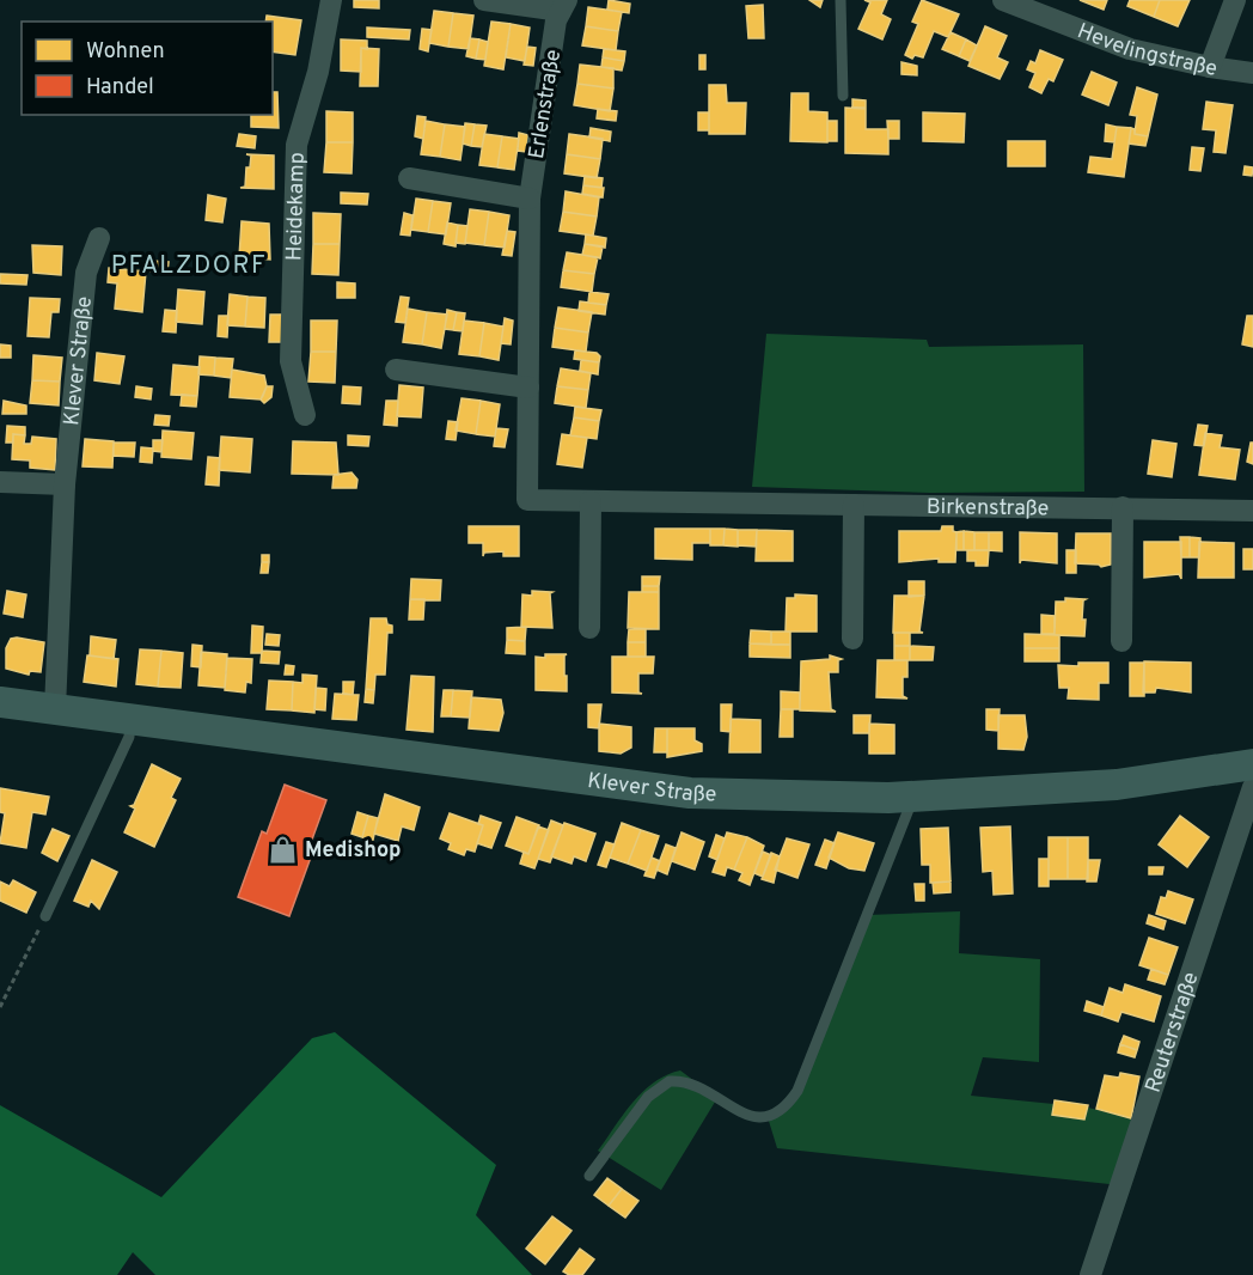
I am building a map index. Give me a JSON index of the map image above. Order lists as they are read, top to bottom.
{
  "streets": {
    "street": [
      "Hevelingstraße",
      "Erlenstraße",
      "Heidekamp",
      "Klever Straße",
      "Birkenstraße",
      "Reuterstraße"
    ]
  },
  "crossings": [
    ["Erlenstraße", "Birkenstraße"]
  ],
  "districts": ["PFALZDORF"],
  "places": {
    "shop": ["Medishop"]
  },
  "legend": ["Wohnen", "Handel"]
}
